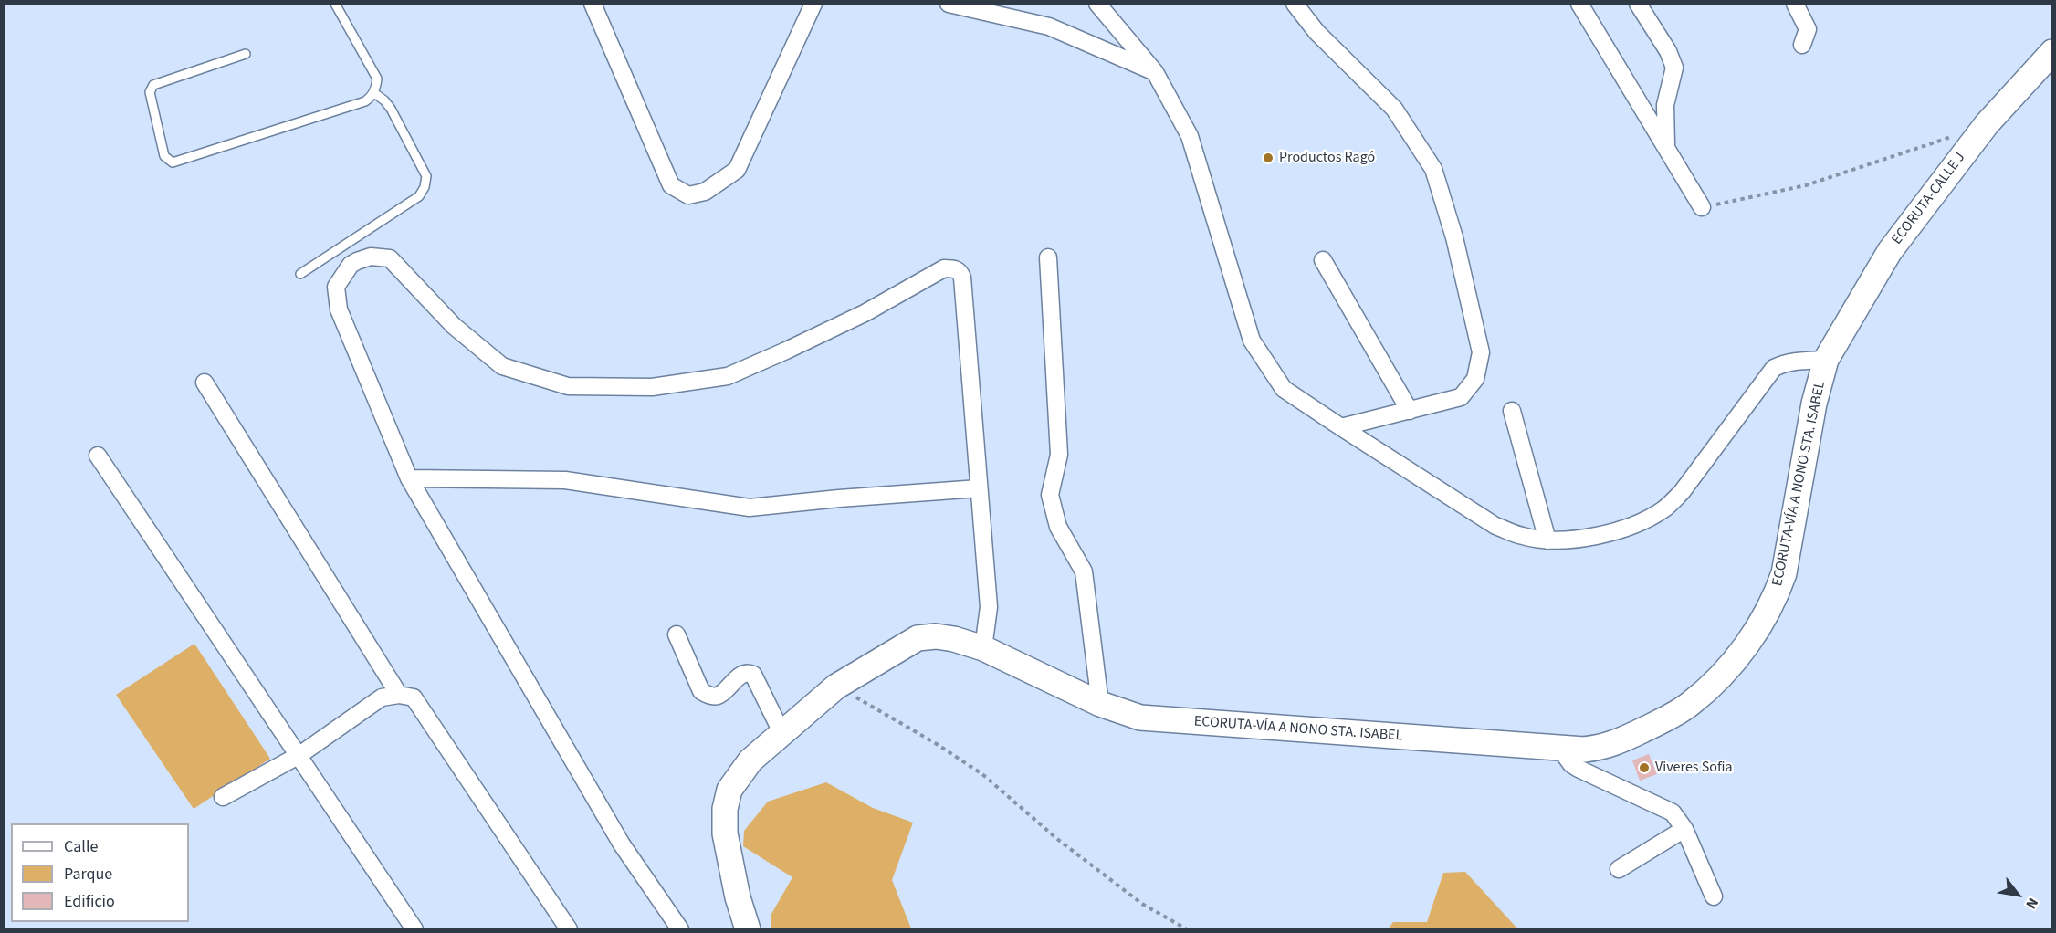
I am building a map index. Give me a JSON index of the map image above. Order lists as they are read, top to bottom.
{
  "streets": {
    "main road": ["ECORUTA-CALLE J", "ECORUTA-VÍA A NONO STA. ISABEL"]
  },
  "crossings": [
    ["ECORUTA-CALLE J", "ECORUTA-VÍA A NONO STA. ISABEL"]
  ],
  "places": ["Productos Ragó", "Viveres Sofia"],
  "legend": ["Calle", "Parque", "Edificio"],
  "north": "bottom right"
}
